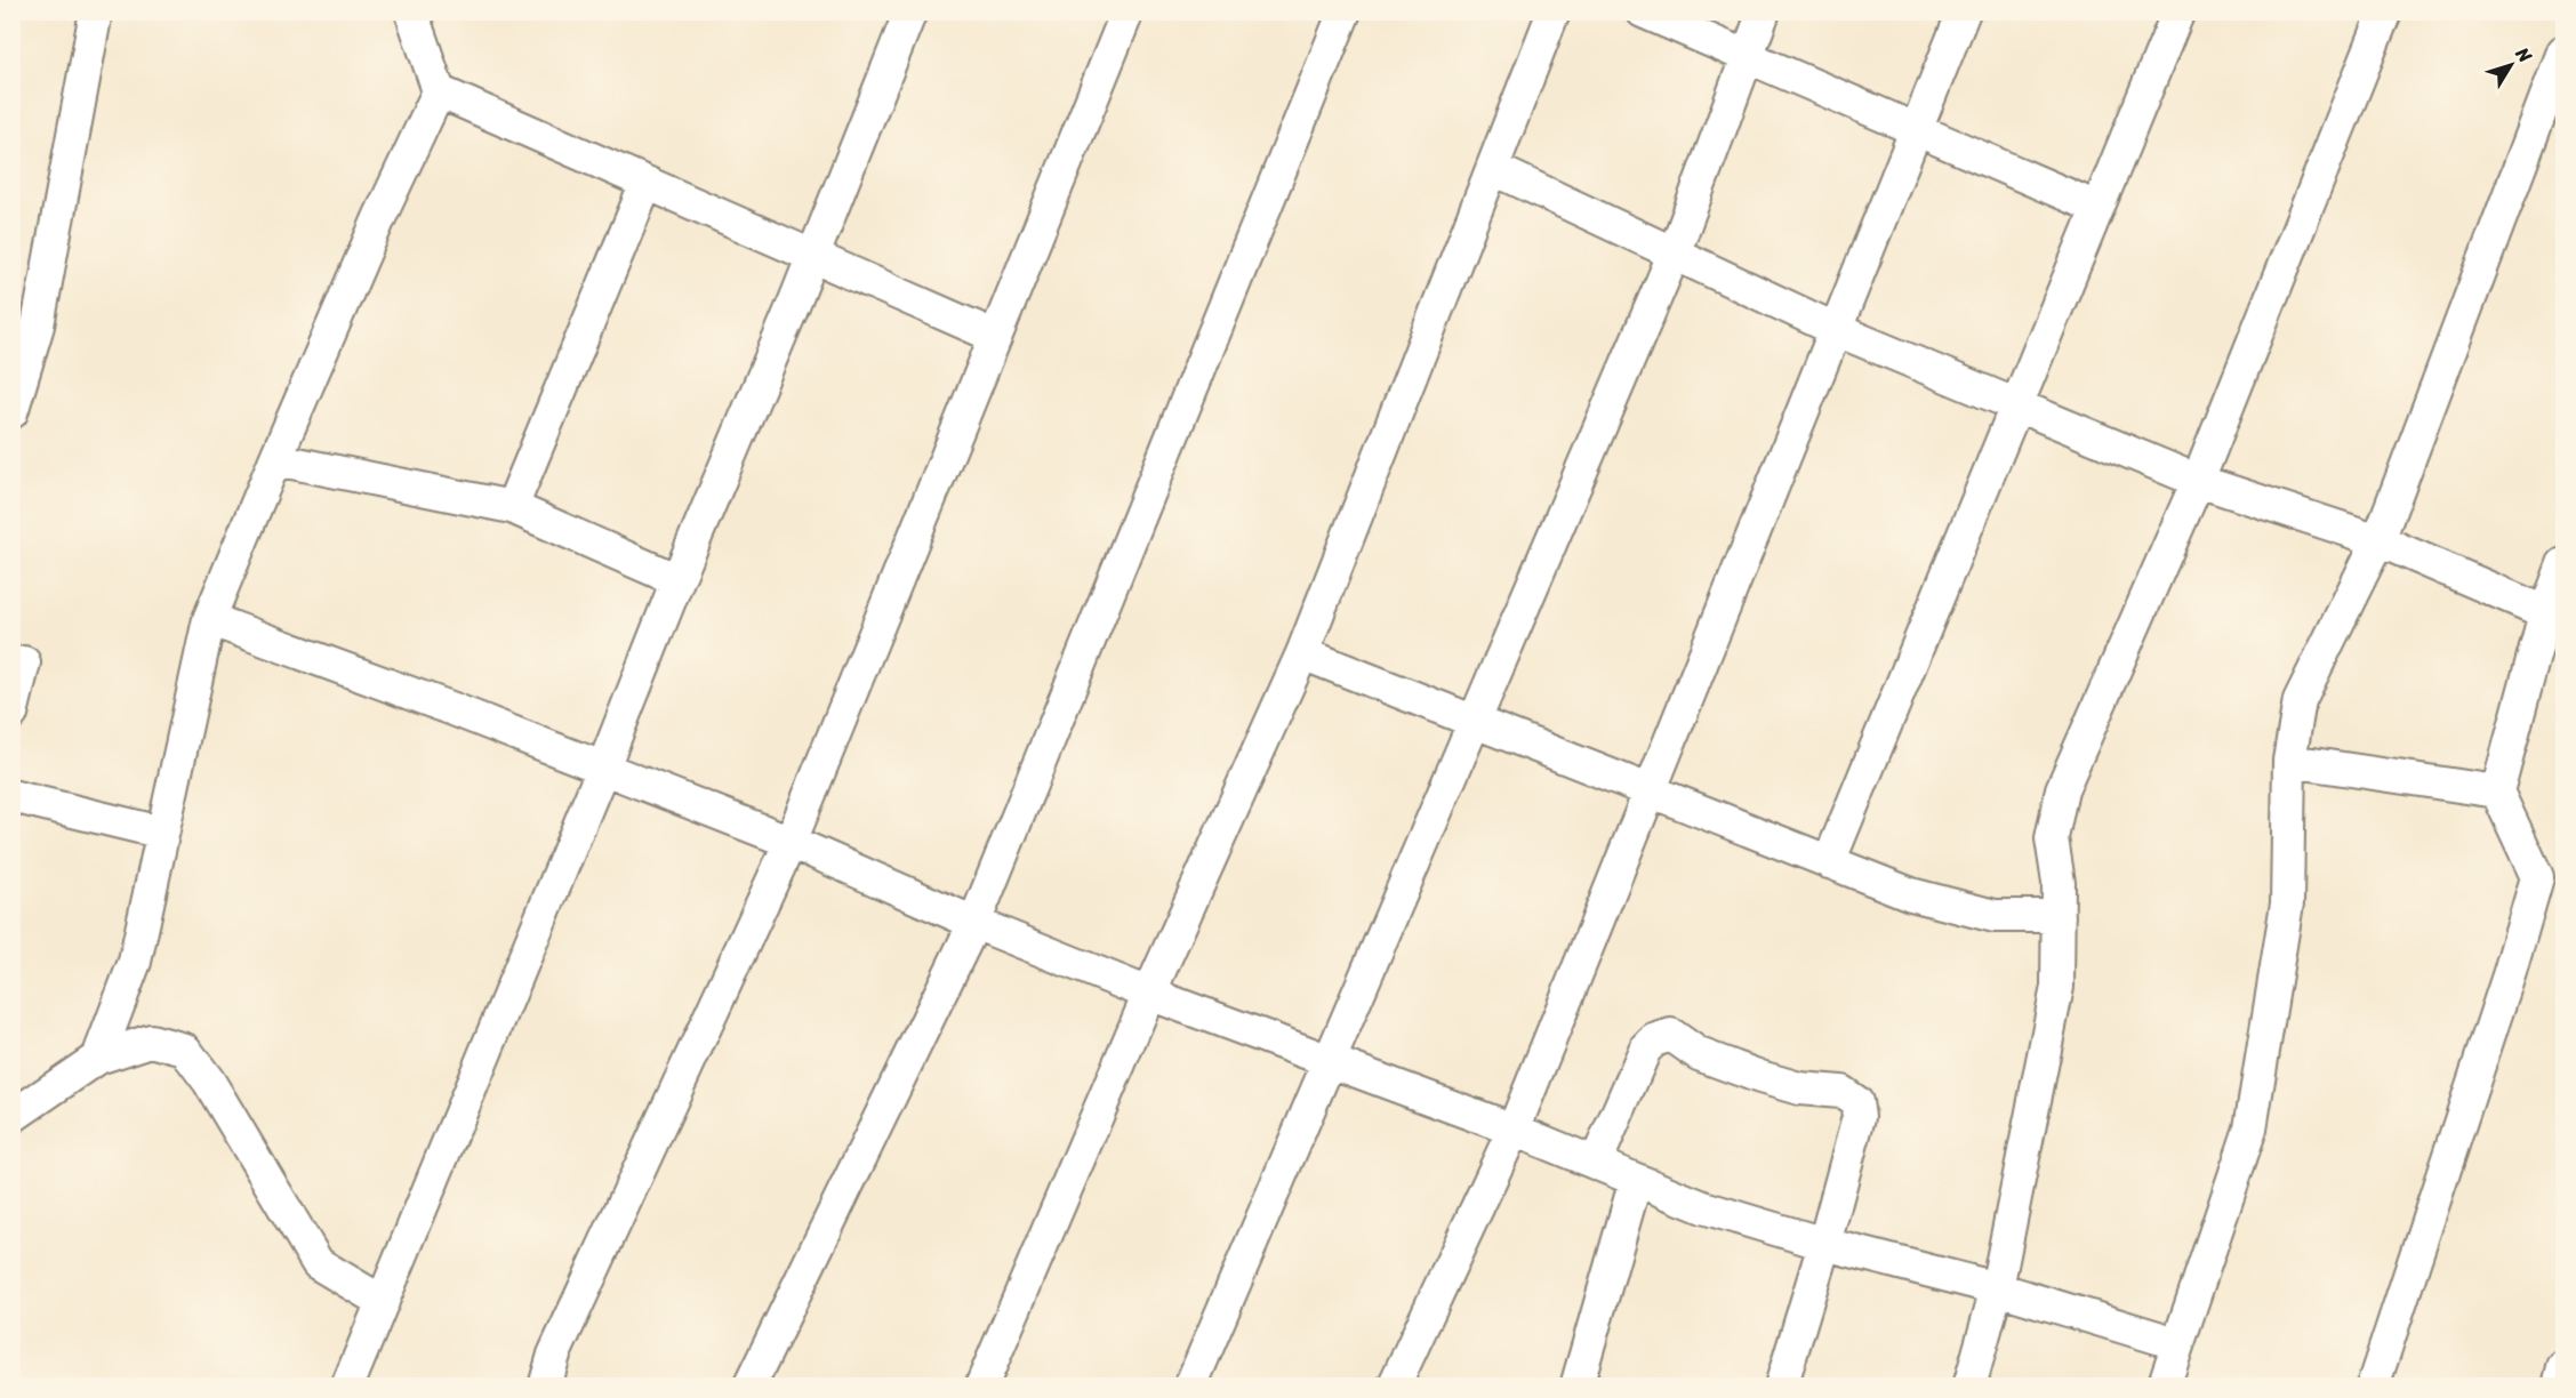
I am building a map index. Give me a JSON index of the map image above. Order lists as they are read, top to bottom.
{
  "north": "top right"
}
